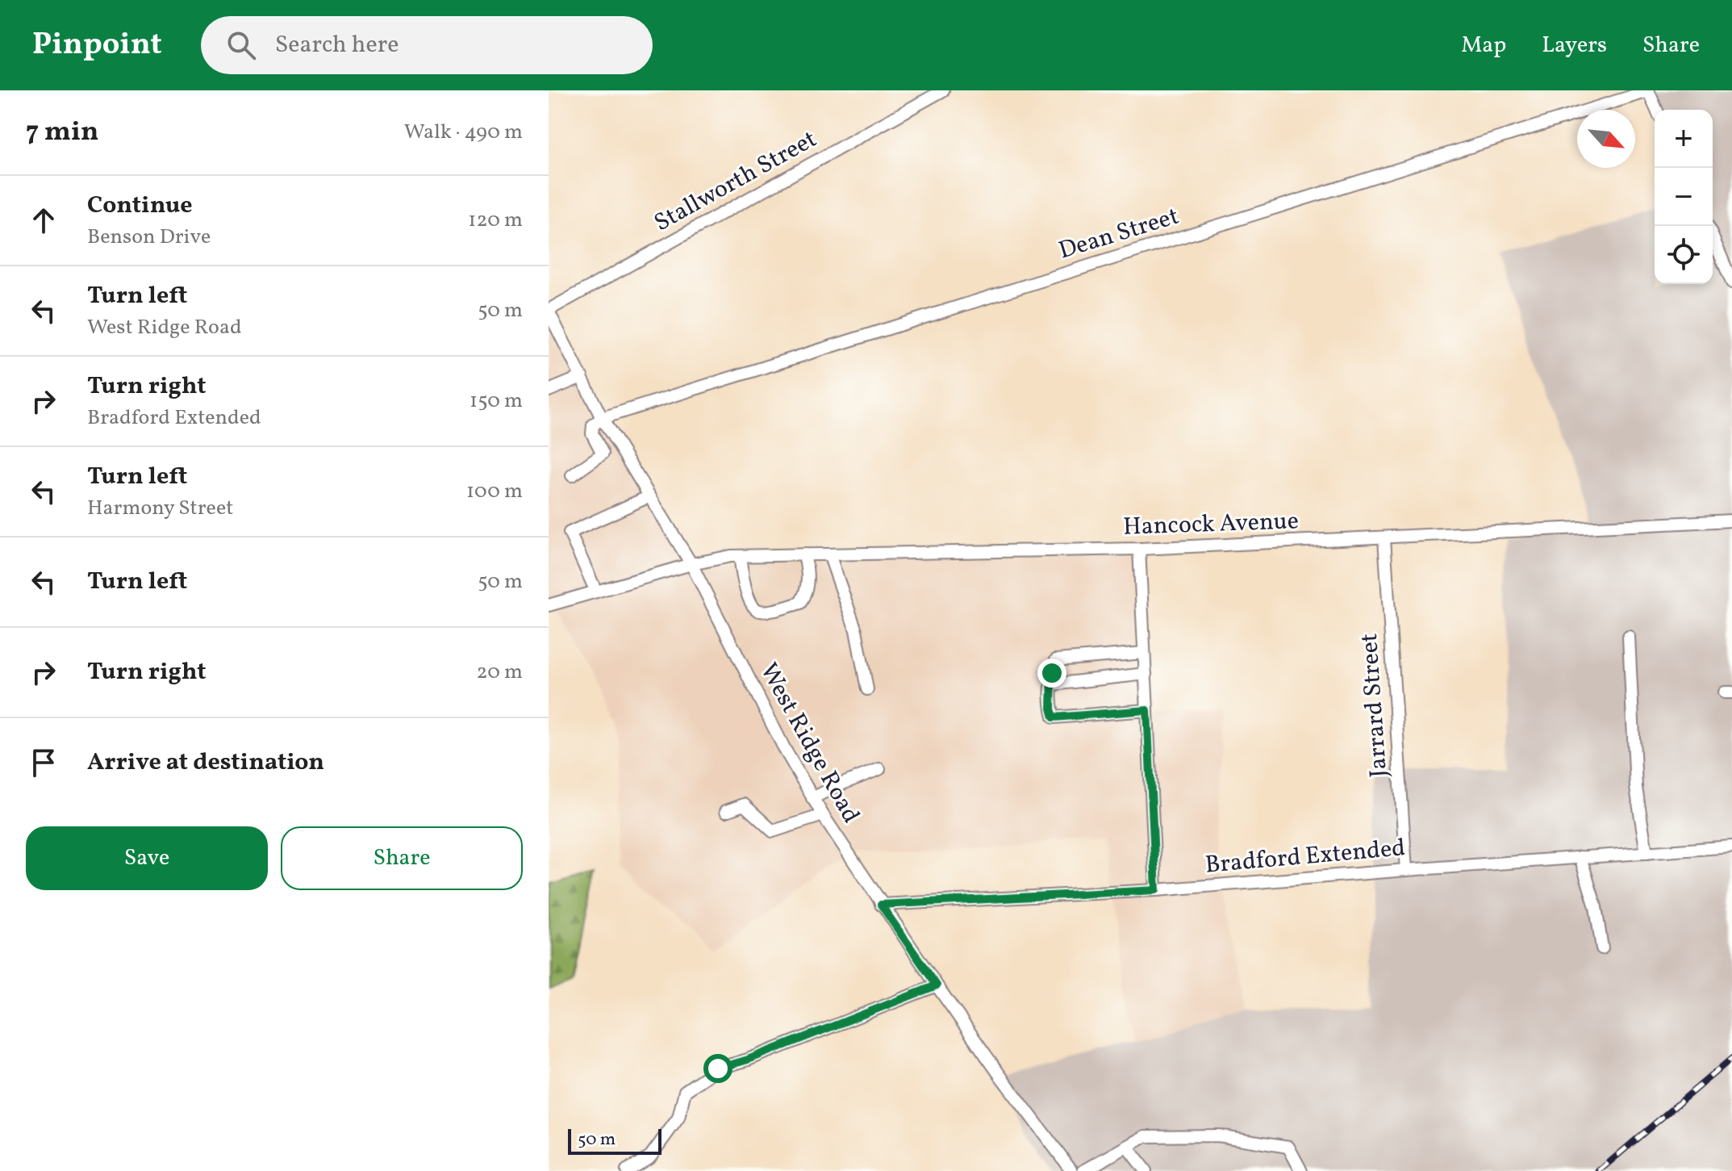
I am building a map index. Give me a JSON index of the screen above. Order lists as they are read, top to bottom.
{
  "streets": {
    "street": [
      "Stallworth Street",
      "Dean Street",
      "Hancock Avenue",
      "Jarrard Street",
      "West Ridge Road",
      "Bradford Extended"
    ]
  },
  "crossings": [
    ["Stallworth Street", "West Ridge Road"],
    ["Dean Street", "West Ridge Road"],
    ["Hancock Avenue", "Jarrard Street"],
    ["Hancock Avenue", "West Ridge Road"],
    ["Jarrard Street", "Bradford Extended"],
    ["West Ridge Road", "Bradford Extended"]
  ],
  "scale_bar": "50 m",
  "north": "bottom right",
  "page": {
    "header": "Pinpoint",
    "search": "Search here",
    "nav": ["Map", "Layers", "Share"],
    "heading": ["7 min", "Walk · 490 m"],
    "map_buttons": ["+", "−"],
    "list": [
      ["Continue", "Benson Drive", "120 m"],
      ["Turn left", "West Ridge Road", "50 m"],
      ["Turn right", "Bradford Extended", "150 m"],
      ["Turn left", "Harmony Street", "100 m"],
      ["Turn left", "50 m"],
      ["Turn right", "20 m"],
      "Arrive at destination"
    ],
    "buttons": ["Save", "Share"],
    "scale": "50 m"
  }
}
